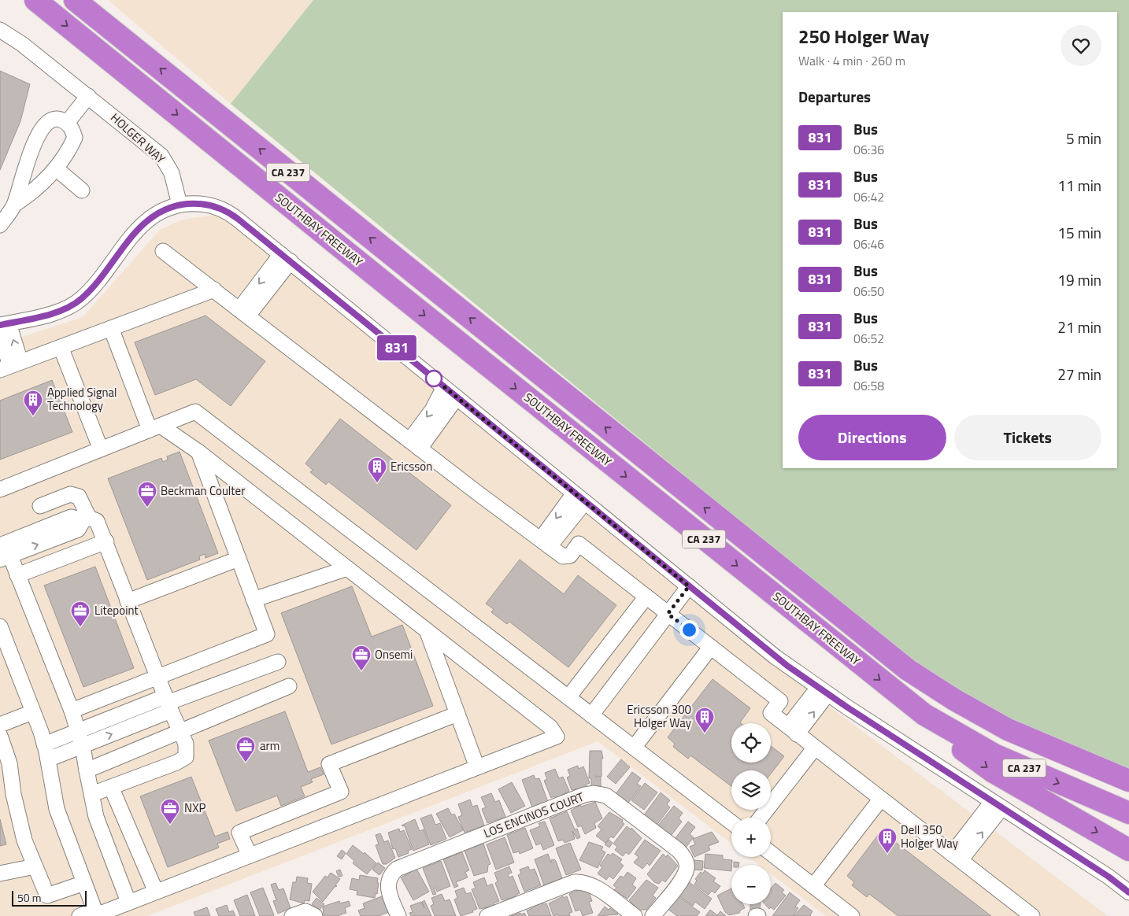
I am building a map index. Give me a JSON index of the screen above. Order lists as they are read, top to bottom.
{
  "streets": {
    "highway": ["CA 237", "SOUTHBAY FREEWAY"],
    "street": ["HOLGER WAY", "LOS ENCINOS COURT"]
  },
  "places": {
    "building": [
      "Applied Signal Technology",
      "Ericsson",
      "Ericsson 300 Holger Way",
      "Dell 350 Holger Way"
    ],
    "office": [
      "Beckman Coulter",
      "Litepoint",
      "Onsemi",
      "arm",
      "NXP"
    ]
  },
  "lines": ["bus line 831"],
  "scale_bar": "50 m",
  "page": {
    "on_map": "831",
    "heading": [
      ["250 Holger Way", "Walk · 4 min · 260 m"],
      "Departures"
    ],
    "list": [
      {
        "mark": "831",
        "name": "Bus",
        "note": "06:36",
        "value": "5 min"
      },
      {
        "mark": "831",
        "name": "Bus",
        "note": "06:42",
        "value": "11 min"
      },
      {
        "mark": "831",
        "name": "Bus",
        "note": "06:46",
        "value": "15 min"
      },
      {
        "mark": "831",
        "name": "Bus",
        "note": "06:50",
        "value": "19 min"
      },
      {
        "mark": "831",
        "name": "Bus",
        "note": "06:52",
        "value": "21 min"
      },
      {
        "mark": "831",
        "name": "Bus",
        "note": "06:58",
        "value": "27 min"
      }
    ],
    "buttons": ["Directions", "Tickets"],
    "map_buttons": ["+", "−"],
    "scale": "50 m"
  }
}
